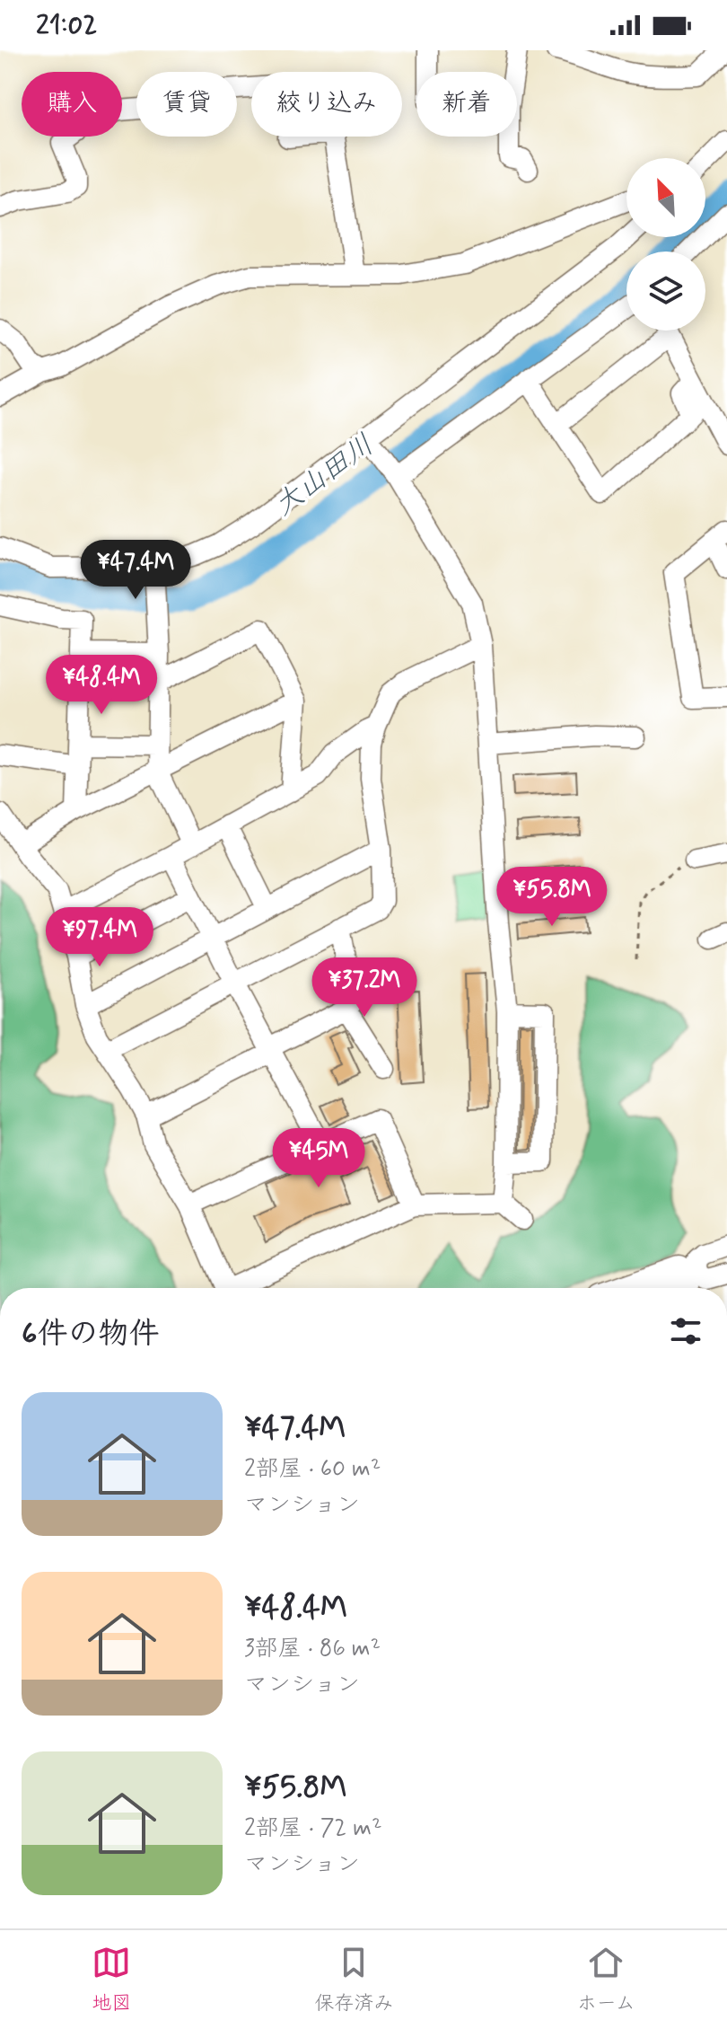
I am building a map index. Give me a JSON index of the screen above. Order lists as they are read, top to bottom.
{
  "water": ["大山田川"],
  "north": "top left",
  "page": {
    "status": "21:02",
    "chip": [
      "購入",
      "賃貸",
      "絞り込み",
      "新着"
    ],
    "price": [
      "¥47.4M",
      "¥48.4M",
      "¥55.8M",
      "¥97.4M",
      "¥37.2M",
      "¥45M"
    ],
    "heading": "6件の物件",
    "list": [
      {
        "name": "¥47.4M",
        "note": "2部屋 · 60 m² · マンション"
      },
      {
        "name": "¥48.4M",
        "note": "3部屋 · 86 m² · マンション"
      },
      {
        "name": "¥55.8M",
        "note": "2部屋 · 72 m² · マンション"
      }
    ],
    "tabs": ["地図", "保存済み", "ホーム"]
  }
}
